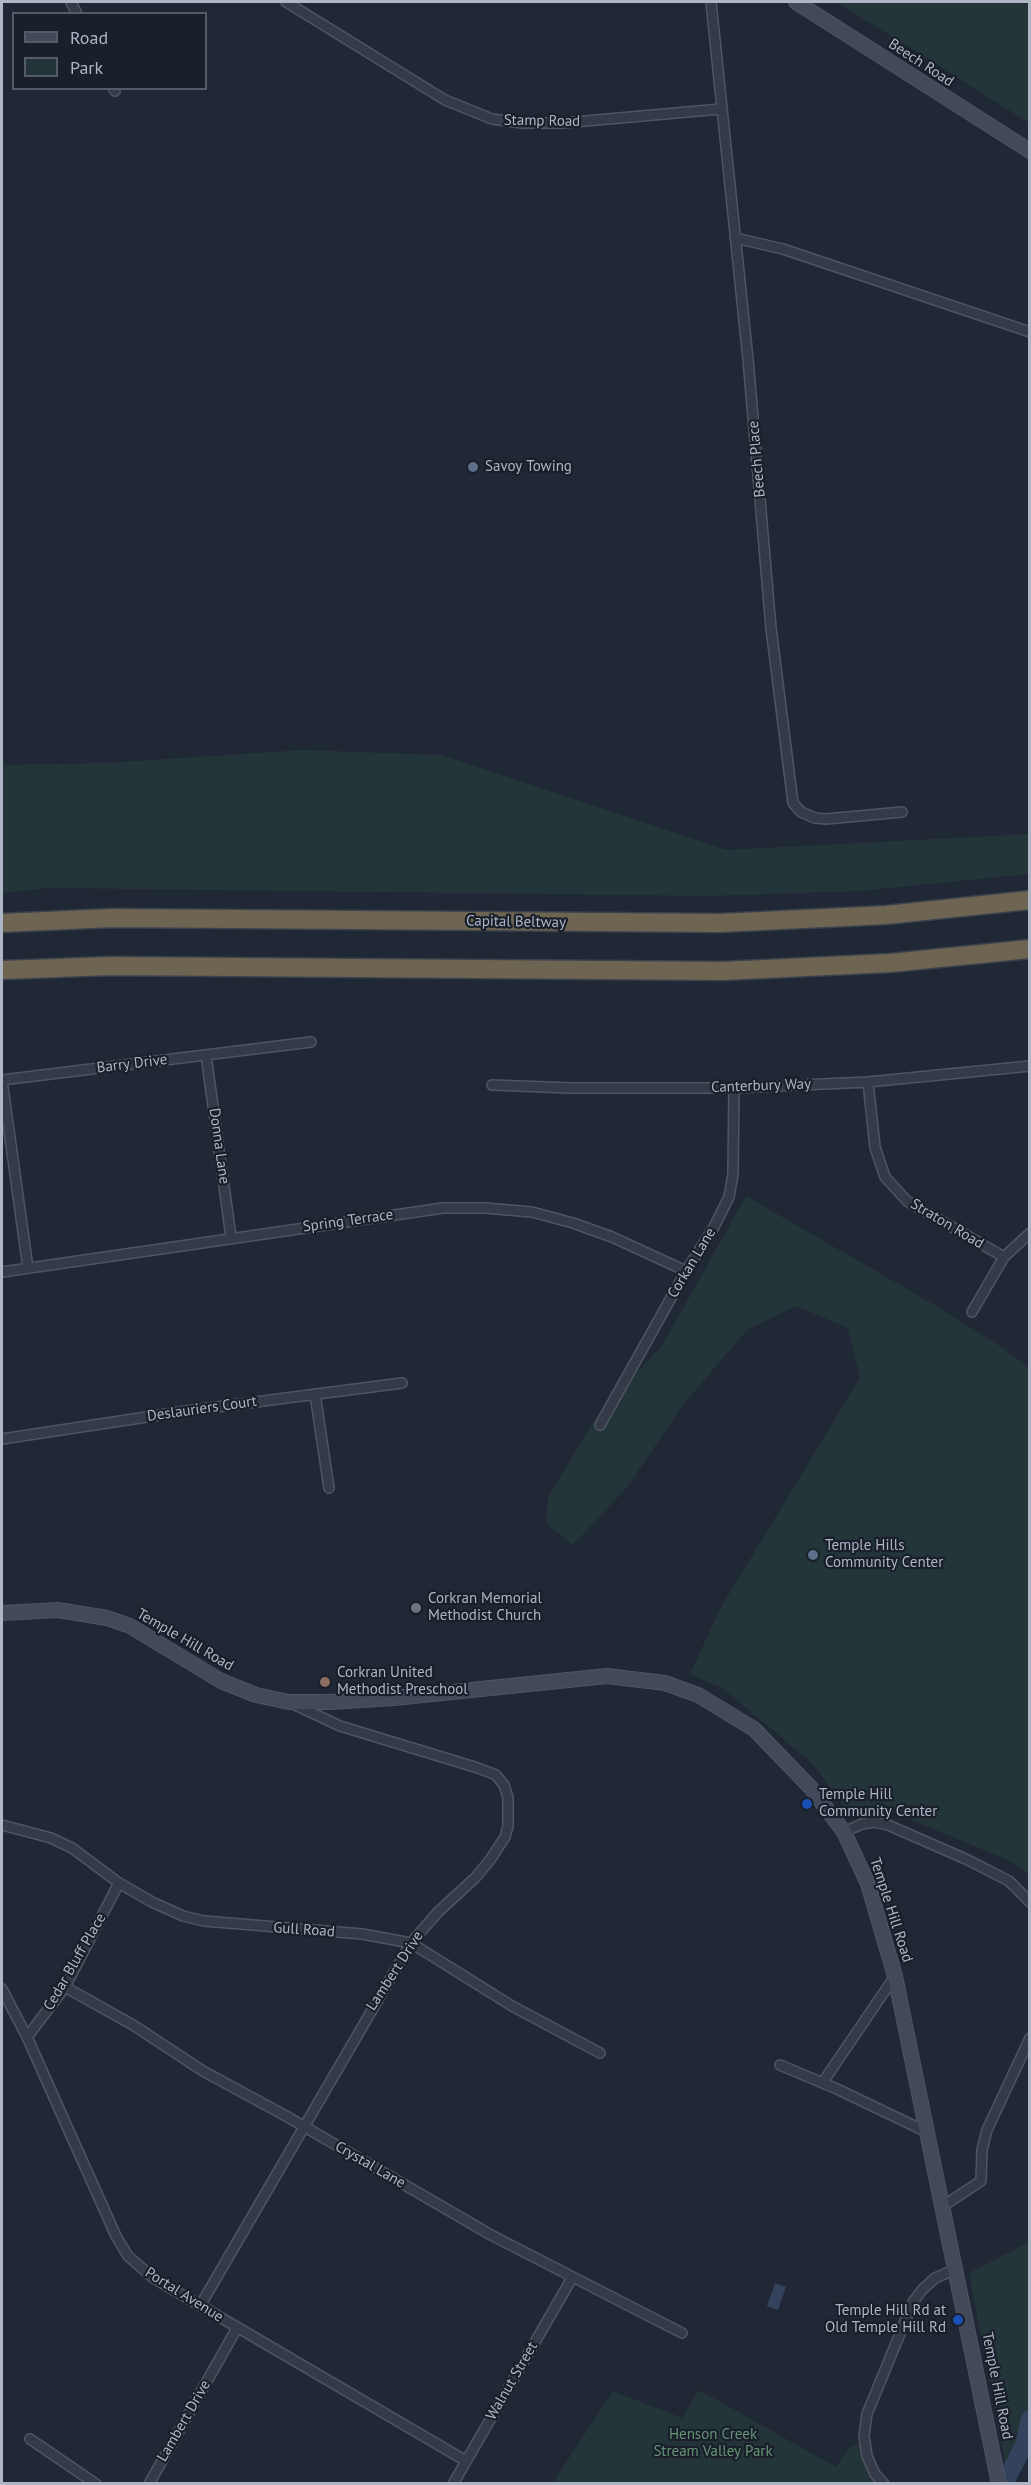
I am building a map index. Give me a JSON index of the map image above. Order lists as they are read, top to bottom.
{
  "streets": {
    "highway": ["Capital Beltway"],
    "main road": ["Beech Road", "Temple Hill Road"],
    "street": [
      "Stamp Road",
      "Beech Place",
      "Barry Drive",
      "Canterbury Way",
      "Donna Lane",
      "Spring Terrace",
      "Straton Road",
      "Corkan Lane",
      "Deslauriers Court",
      "Gull Road",
      "Cedar Bluff Place",
      "Lambert Drive",
      "Crystal Lane",
      "Portal Avenue",
      "Walnut Street"
    ]
  },
  "crossings": [
    ["Stamp Road", "Beech Place"],
    ["Barry Drive", "Donna Lane"],
    ["Canterbury Way", "Straton Road"],
    ["Canterbury Way", "Corkan Lane"],
    ["Donna Lane", "Spring Terrace"],
    ["Spring Terrace", "Corkan Lane"],
    ["Temple Hill Road", "Lambert Drive"],
    ["Gull Road", "Cedar Bluff Place"],
    ["Gull Road", "Lambert Drive"],
    ["Cedar Bluff Place", "Crystal Lane"],
    ["Cedar Bluff Place", "Portal Avenue"],
    ["Lambert Drive", "Crystal Lane"],
    ["Lambert Drive", "Portal Avenue"],
    ["Crystal Lane", "Walnut Street"],
    ["Portal Avenue", "Walnut Street"]
  ],
  "parks": ["Henson Creek Stream Valley Park"],
  "places": [
    "Savoy Towing",
    "Temple Hills Community Center",
    "Corkran Memorial Methodist Church",
    "Corkran United Methodist Preschool",
    "Temple Hill Community Center",
    "Temple Hill Rd at Old Temple Hill Rd"
  ],
  "legend": ["Road", "Park"]
}
